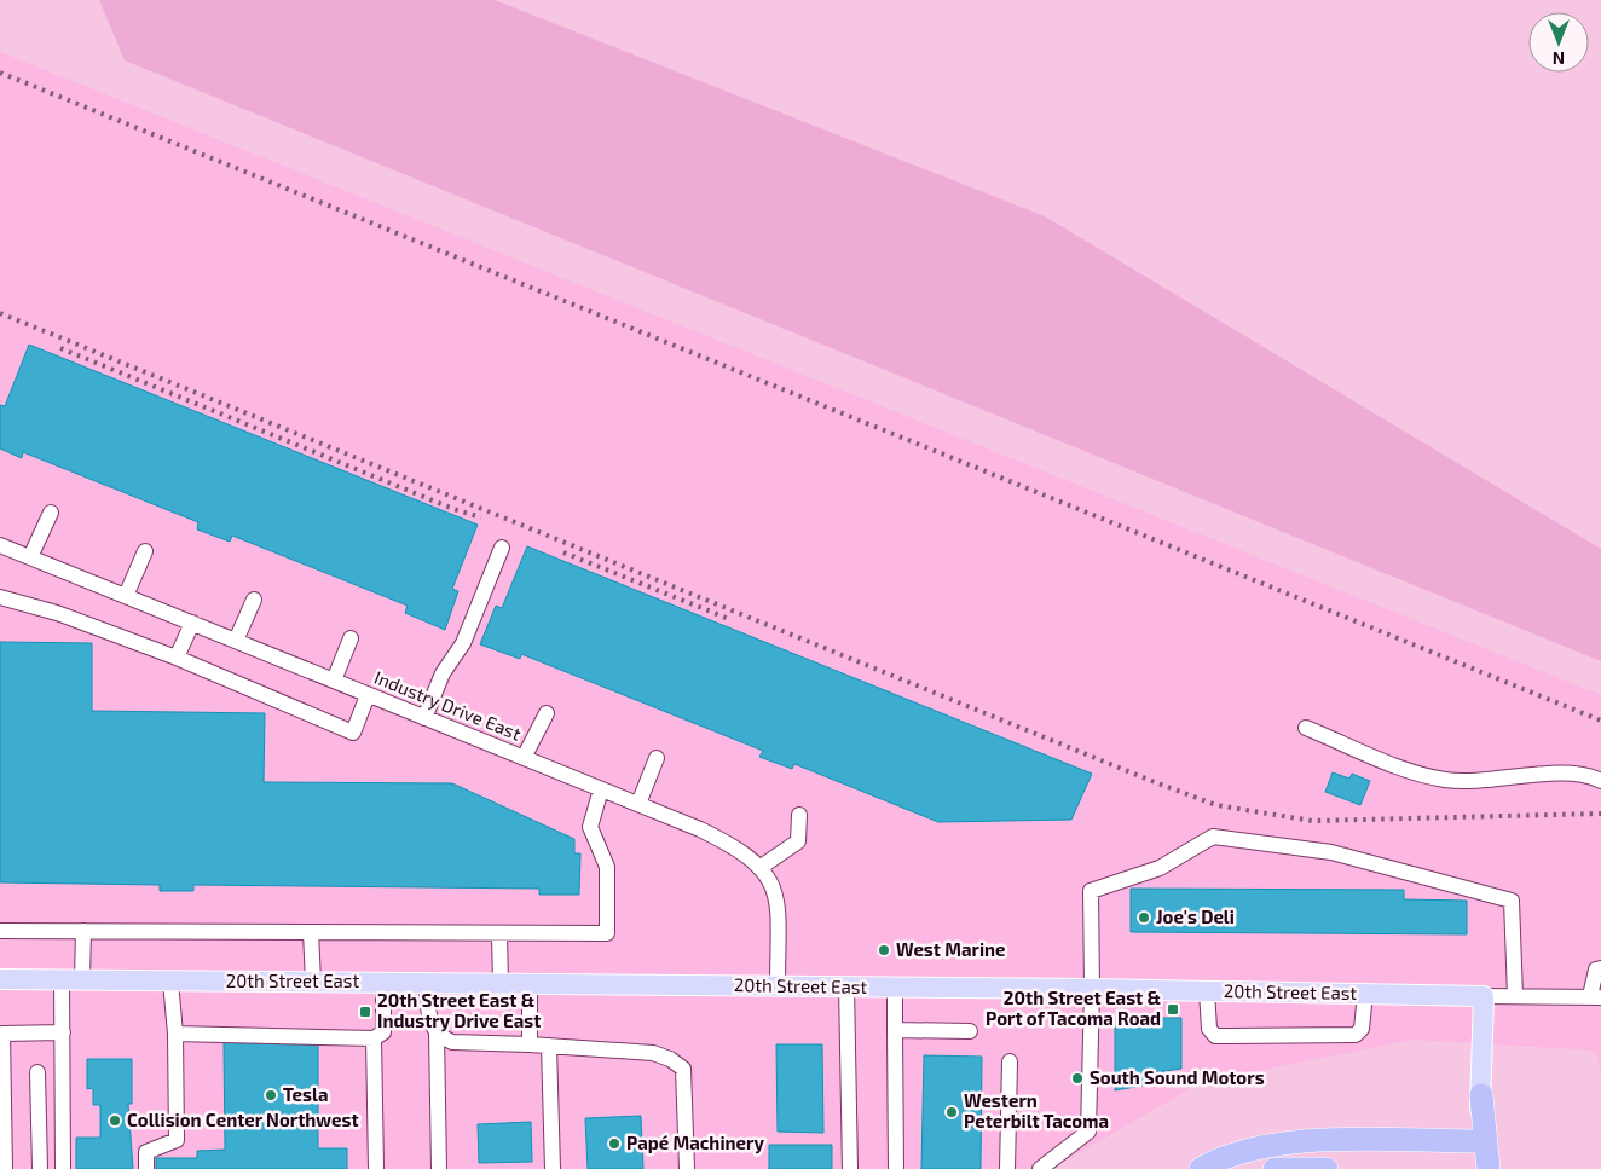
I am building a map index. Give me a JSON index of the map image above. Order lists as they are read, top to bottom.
{
  "streets": {
    "main road": ["20th Street East"],
    "street": ["Industry Drive East"]
  },
  "crossings": [
    ["Industry Drive East", "20th Street East"]
  ],
  "places": {
    "other": [
      "Joe's Deli",
      "West Marine",
      "South Sound Motors",
      "Tesla",
      "Western Peterbilt Tacoma",
      "Collision Center Northwest",
      "Papé Machinery"
    ],
    "transit": ["20th Street East & Port of Tacoma Road", "20th Street East & Industry Drive East"]
  },
  "north": "bottom"
}
